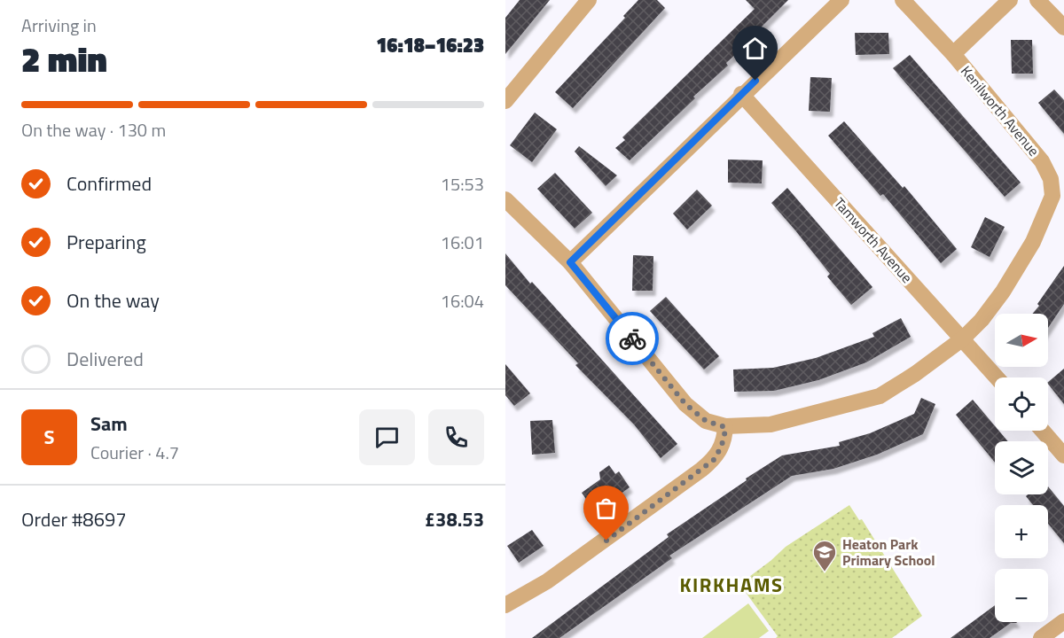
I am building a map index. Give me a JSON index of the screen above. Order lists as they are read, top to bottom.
{
  "streets": {
    "street": ["Kenilworth Avenue", "Tamworth Avenue"]
  },
  "crossings": [
    ["Kenilworth Avenue", "Tamworth Avenue"]
  ],
  "districts": ["KIRKHAMS"],
  "places": {
    "school or university": ["Heaton Park Primary School"]
  },
  "north": "right",
  "page": {
    "heading": ["2 min", "Arriving in", "16:18–16:23"],
    "panel": [
      "Sam",
      "Courier · 4.7",
      "Order #8697",
      "£38.53"
    ],
    "bar": "On the way · 130 m",
    "list": [
      ["Confirmed", "15:53"],
      ["Preparing", "16:01"],
      ["On the way", "16:04"],
      "Delivered"
    ],
    "map_buttons": ["+", "−"],
    "round": "S"
  }
}
